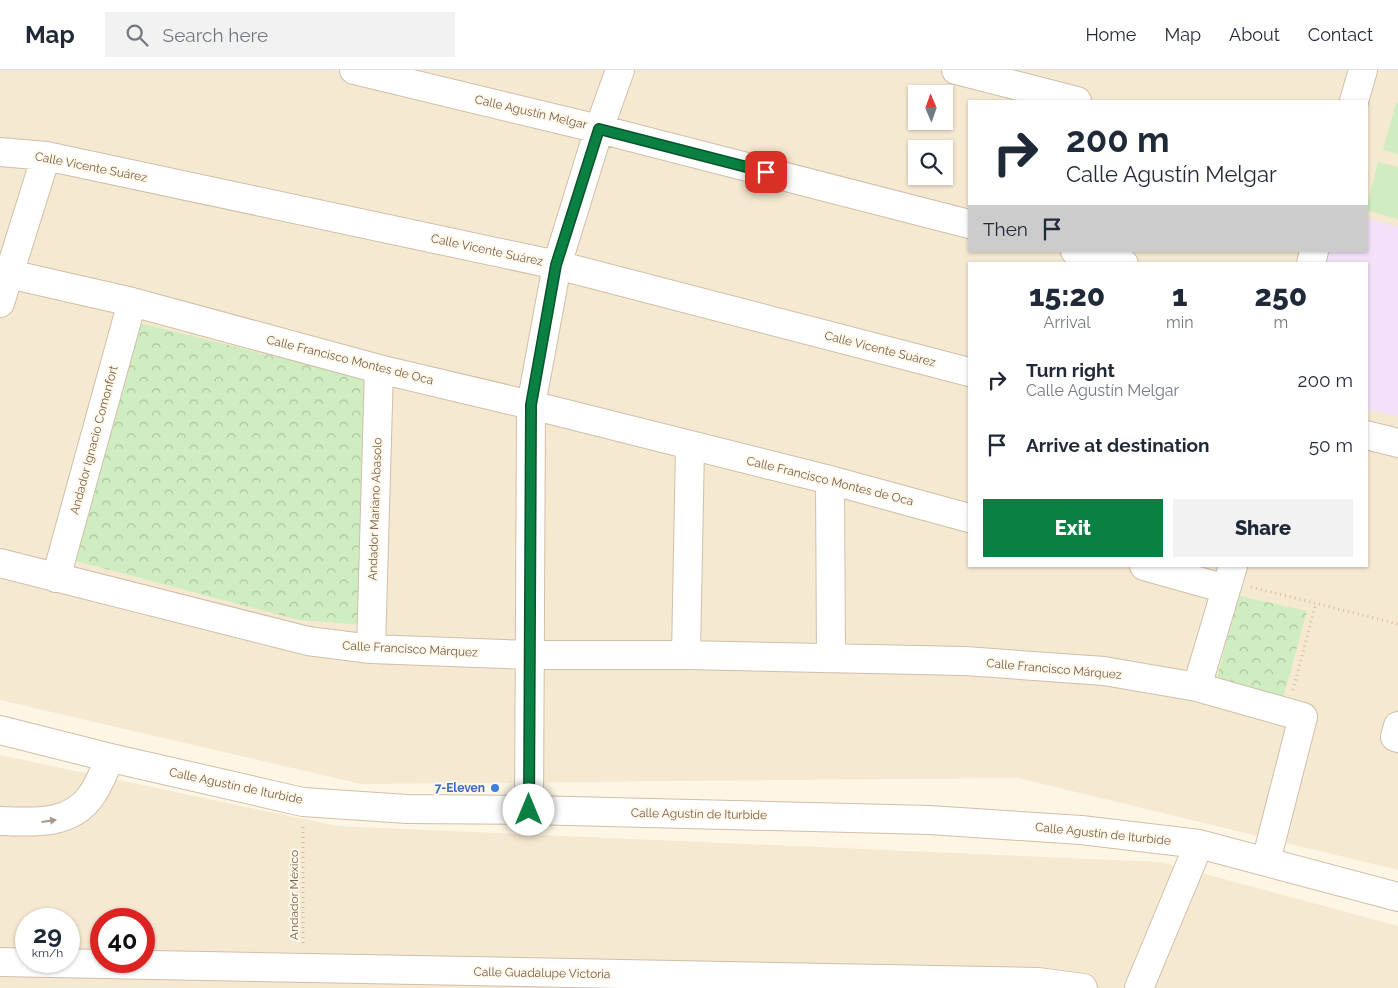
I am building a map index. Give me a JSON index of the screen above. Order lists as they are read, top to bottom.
{
  "streets": {
    "street": [
      "Calle Agustín Melgar",
      "Calle Vicente Suárez",
      "Calle Francisco Montes de Oca",
      "Andador Ignacio Comonfort",
      "Andador Mariano Abasolo",
      "Calle Francisco Márquez",
      "Calle Agustín de Iturbide",
      "Calle Guadalupe Victoria"
    ],
    "path": ["Andador México"]
  },
  "crossings": [
    ["Calle Francisco Montes de Oca", "Andador Ignacio Comonfort"],
    ["Calle Francisco Montes de Oca", "Andador Mariano Abasolo"],
    ["Andador Ignacio Comonfort", "Calle Francisco Márquez"],
    ["Andador Mariano Abasolo", "Calle Francisco Márquez"],
    ["Calle Agustín de Iturbide", "Andador México"],
    ["Andador México", "Calle Guadalupe Victoria"]
  ],
  "places": ["7-Eleven"],
  "north": "top",
  "page": {
    "header": "Map",
    "search": "Search here",
    "nav": [
      "Home",
      "Map",
      "About",
      "Contact"
    ],
    "turn": ["200 m", "Calle Agustín Melgar"],
    "then": "Then",
    "eta": [
      "15:20",
      "Arrival",
      "1",
      "min",
      "250",
      "m"
    ],
    "list": [
      {
        "name": "Turn right",
        "note": "Calle Agustín Melgar",
        "value": "200 m"
      },
      {
        "name": "Arrive at destination",
        "value": "50 m"
      }
    ],
    "buttons": ["Exit", "Share"],
    "speed": "29 km/h",
    "limit": "40"
  }
}
